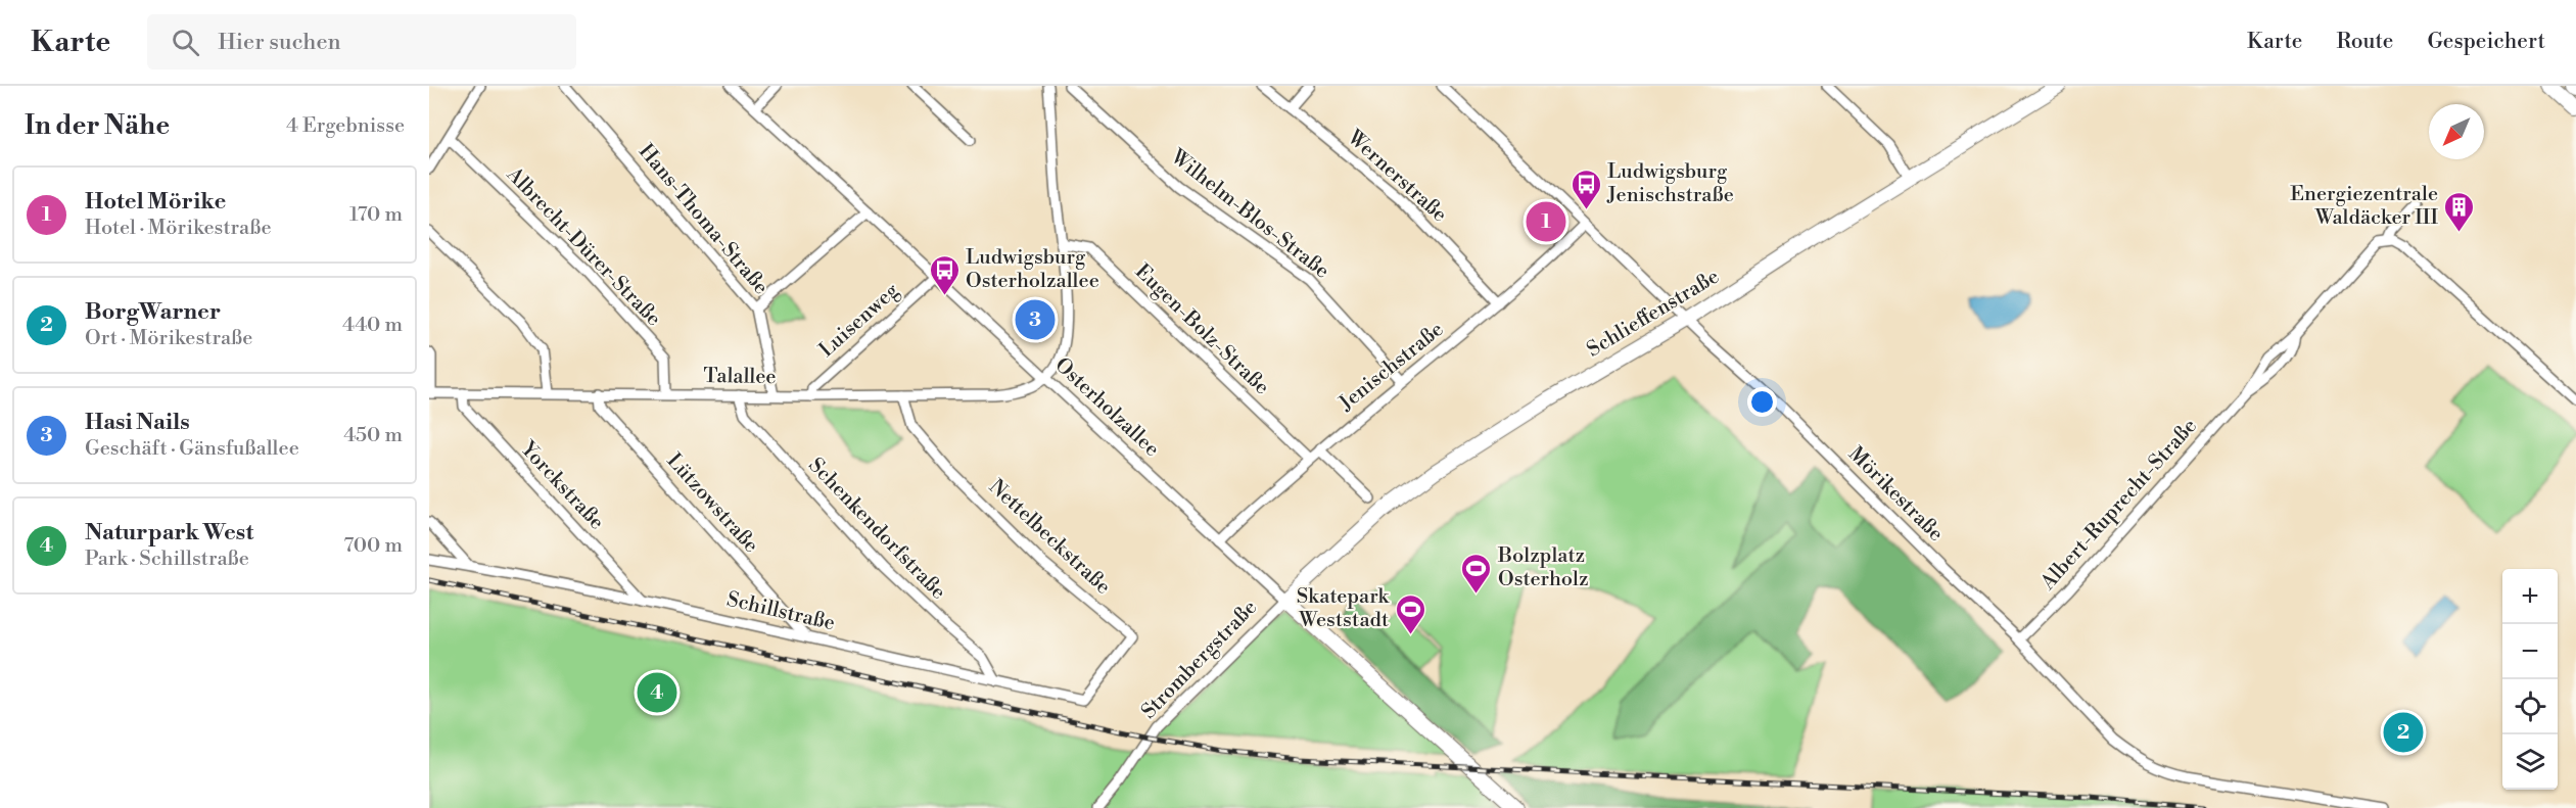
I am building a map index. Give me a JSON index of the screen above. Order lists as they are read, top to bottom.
{
  "streets": {
    "street": [
      "Wernerstraße",
      "Wilhelm-Blos-Straße",
      "Hans-Thoma-Straße",
      "Albrecht-Dürer-Straße",
      "Schlieffenstraße",
      "Luisenweg",
      "Eugen-Bolz-Straße",
      "Jenischstraße",
      "Talallee",
      "Osterholzallee",
      "Yorckstraße",
      "Mörikestraße",
      "Lützowstraße",
      "Albert-Ruprecht-Straße",
      "Schenkendorfstraße",
      "Nettelbeckstraße",
      "Schillstraße",
      "Strombergstraße"
    ]
  },
  "crossings": [
    ["Wernerstraße", "Jenischstraße"],
    ["Wilhelm-Blos-Straße", "Jenischstraße"],
    ["Hans-Thoma-Straße", "Talallee"],
    ["Albrecht-Dürer-Straße", "Talallee"],
    ["Schlieffenstraße", "Osterholzallee"],
    ["Schlieffenstraße", "Mörikestraße"],
    ["Schlieffenstraße", "Strombergstraße"],
    ["Luisenweg", "Talallee"],
    ["Luisenweg", "Osterholzallee"],
    ["Eugen-Bolz-Straße", "Jenischstraße"],
    ["Jenischstraße", "Osterholzallee"],
    ["Jenischstraße", "Mörikestraße"],
    ["Talallee", "Osterholzallee"],
    ["Talallee", "Yorckstraße"],
    ["Talallee", "Lützowstraße"],
    ["Talallee", "Schenkendorfstraße"],
    ["Talallee", "Nettelbeckstraße"],
    ["Osterholzallee", "Strombergstraße"],
    ["Yorckstraße", "Schillstraße"],
    ["Mörikestraße", "Albert-Ruprecht-Straße"],
    ["Lützowstraße", "Schillstraße"],
    ["Schenkendorfstraße", "Schillstraße"],
    ["Nettelbeckstraße", "Schillstraße"]
  ],
  "places": {
    "bus stop": ["Ludwigsburg Jenischstraße", "Ludwigsburg Osterholzallee"],
    "building": ["Energiezentrale Waldäcker III"],
    "sports": ["Bolzplatz Osterholz", "Skatepark Weststadt"]
  },
  "north": "bottom left",
  "page": {
    "header": "Karte",
    "search": "Hier suchen",
    "nav": ["Karte", "Route", "Gespeichert"],
    "heading": ["In der Nähe", "4 Ergebnisse"],
    "list": [
      {
        "mark": "1",
        "name": "Hotel Mörike",
        "note": "Hotel · Mörikestraße",
        "value": "170 m"
      },
      {
        "mark": "2",
        "name": "BorgWarner",
        "note": "Ort · Mörikestraße",
        "value": "440 m"
      },
      {
        "mark": "3",
        "name": "Hasi Nails",
        "note": "Geschäft · Gänsfußallee",
        "value": "450 m"
      },
      {
        "mark": "4",
        "name": "Naturpark West",
        "note": "Park · Schillstraße",
        "value": "700 m"
      }
    ],
    "pins": [
      "1",
      "3",
      "4",
      "2"
    ],
    "map_buttons": ["+", "−"]
  }
}
